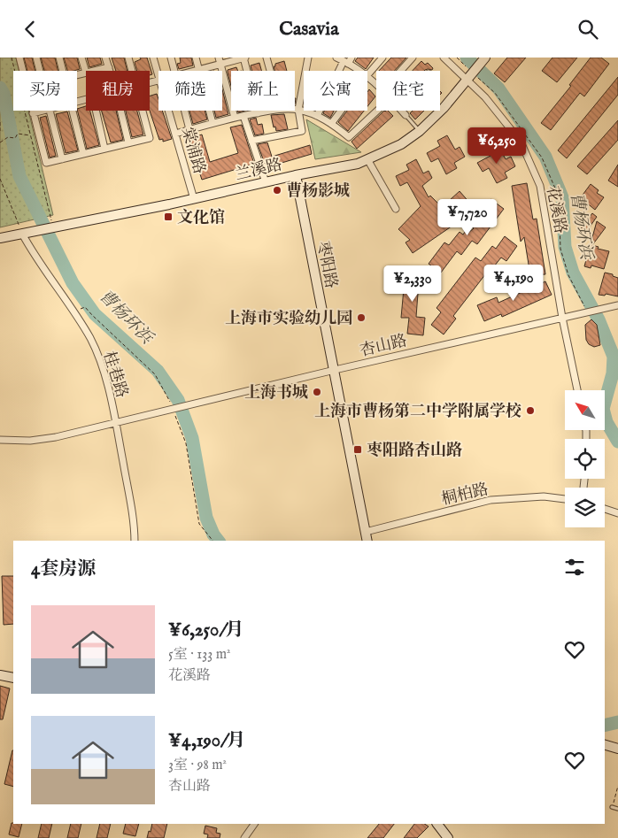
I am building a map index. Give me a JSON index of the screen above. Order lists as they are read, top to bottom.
{
  "streets": {
    "street": [
      "棠浦路",
      "兰溪路",
      "花溪路",
      "枣阳路",
      "杏山路",
      "桂巷路",
      "桐柏路"
    ]
  },
  "crossings": [
    ["棠浦路", "兰溪路"],
    ["兰溪路", "花溪路"],
    ["兰溪路", "枣阳路"],
    ["兰溪路", "桂巷路"],
    ["花溪路", "杏山路"],
    ["枣阳路", "杏山路"],
    ["枣阳路", "桐柏路"]
  ],
  "water": ["曹杨环浜"],
  "places": {
    "other": [
      "曹杨影城",
      "上海市实验幼儿园",
      "上海书城",
      "上海市曹杨第二中学附属学校"
    ],
    "transit": ["文化馆", "枣阳路杏山路"]
  },
  "north": "top left",
  "page": {
    "header": "Casavia",
    "chip": [
      "买房",
      "租房",
      "筛选",
      "新上",
      "公寓",
      "住宅"
    ],
    "price": [
      "¥6,250",
      "¥7,720",
      "¥4,190",
      "¥2,330"
    ],
    "heading": "4套房源",
    "list": [
      {
        "name": "¥6,250/月",
        "note": "5室 · 133 m² · 花溪路"
      },
      {
        "name": "¥4,190/月",
        "note": "3室 · 98 m² · 杏山路"
      }
    ]
  }
}
